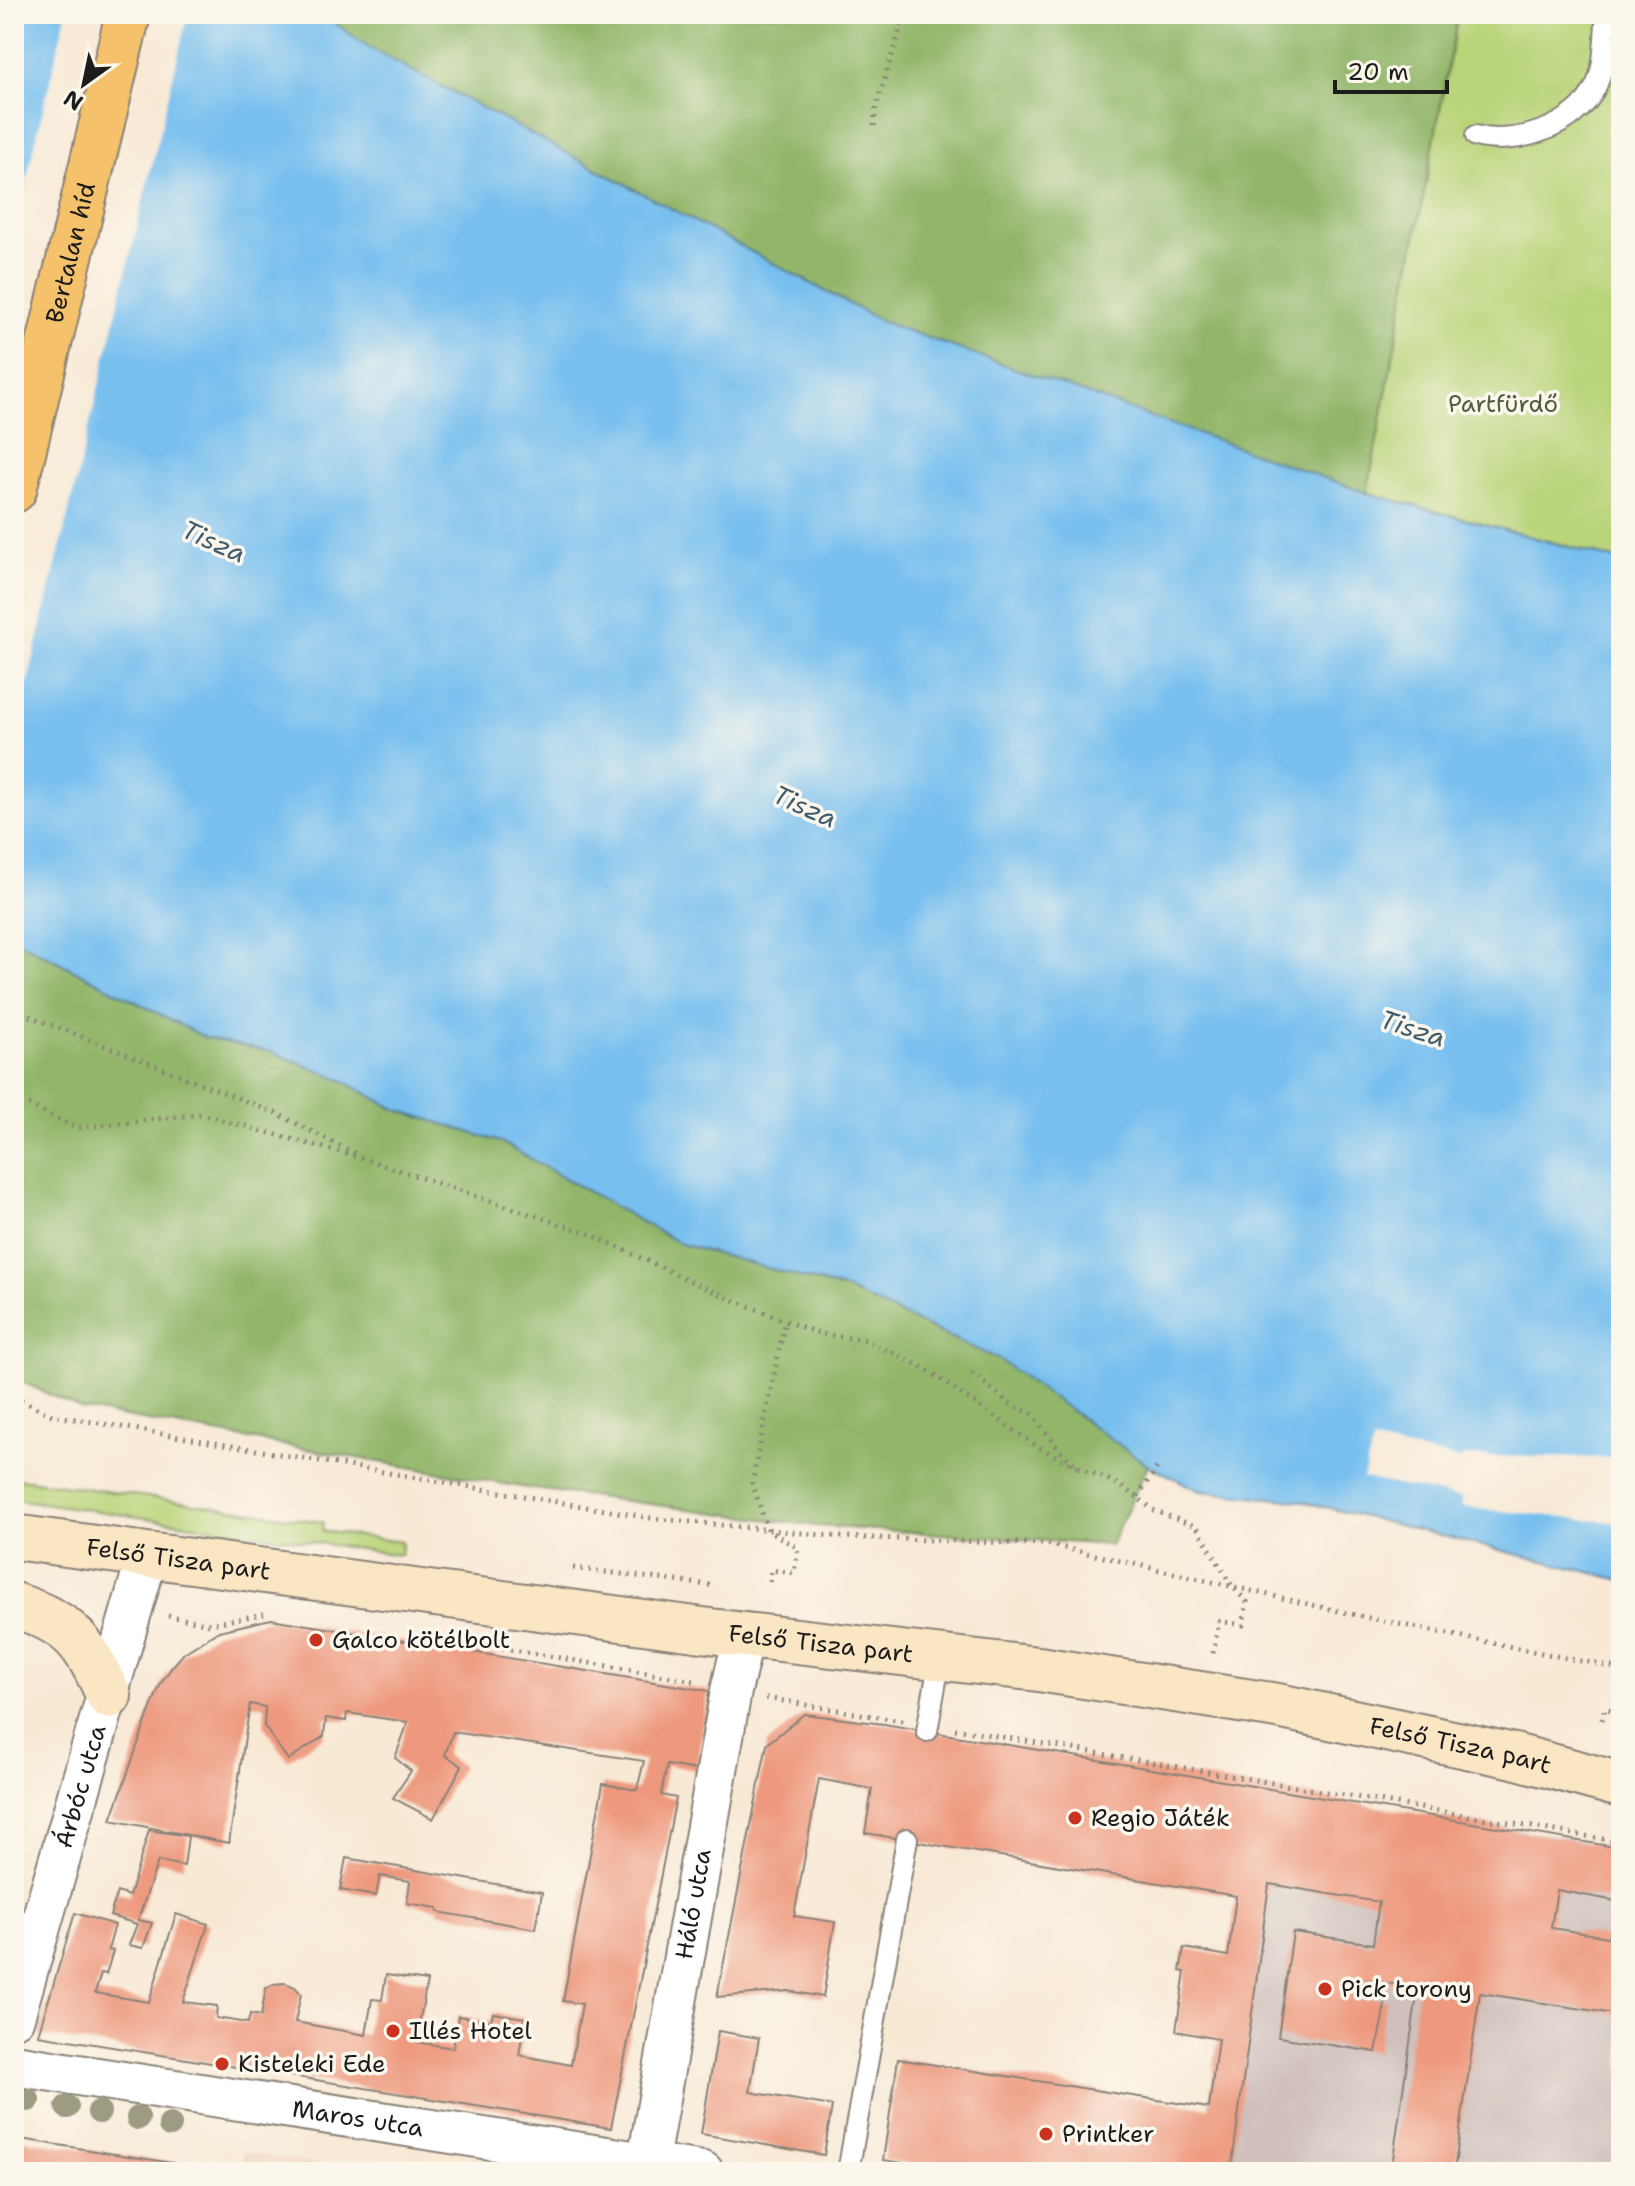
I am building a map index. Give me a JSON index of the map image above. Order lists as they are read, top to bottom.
{
  "streets": {
    "main road": ["Bertalan híd"],
    "street": [
      "Felső Tisza part",
      "Árbóc utca",
      "Háló utca",
      "Maros utca"
    ]
  },
  "crossings": [
    ["Felső Tisza part", "Árbóc utca"],
    ["Felső Tisza part", "Háló utca"],
    ["Háló utca", "Maros utca"]
  ],
  "water": ["Tisza"],
  "parks": ["Partfürdő"],
  "places": [
    "Galco kötélbolt",
    "Regio Játék",
    "Pick torony",
    "Illés Hotel",
    "Kisteleki Ede",
    "Printker"
  ],
  "scale_bar": "20 m",
  "north": "bottom left"
}
